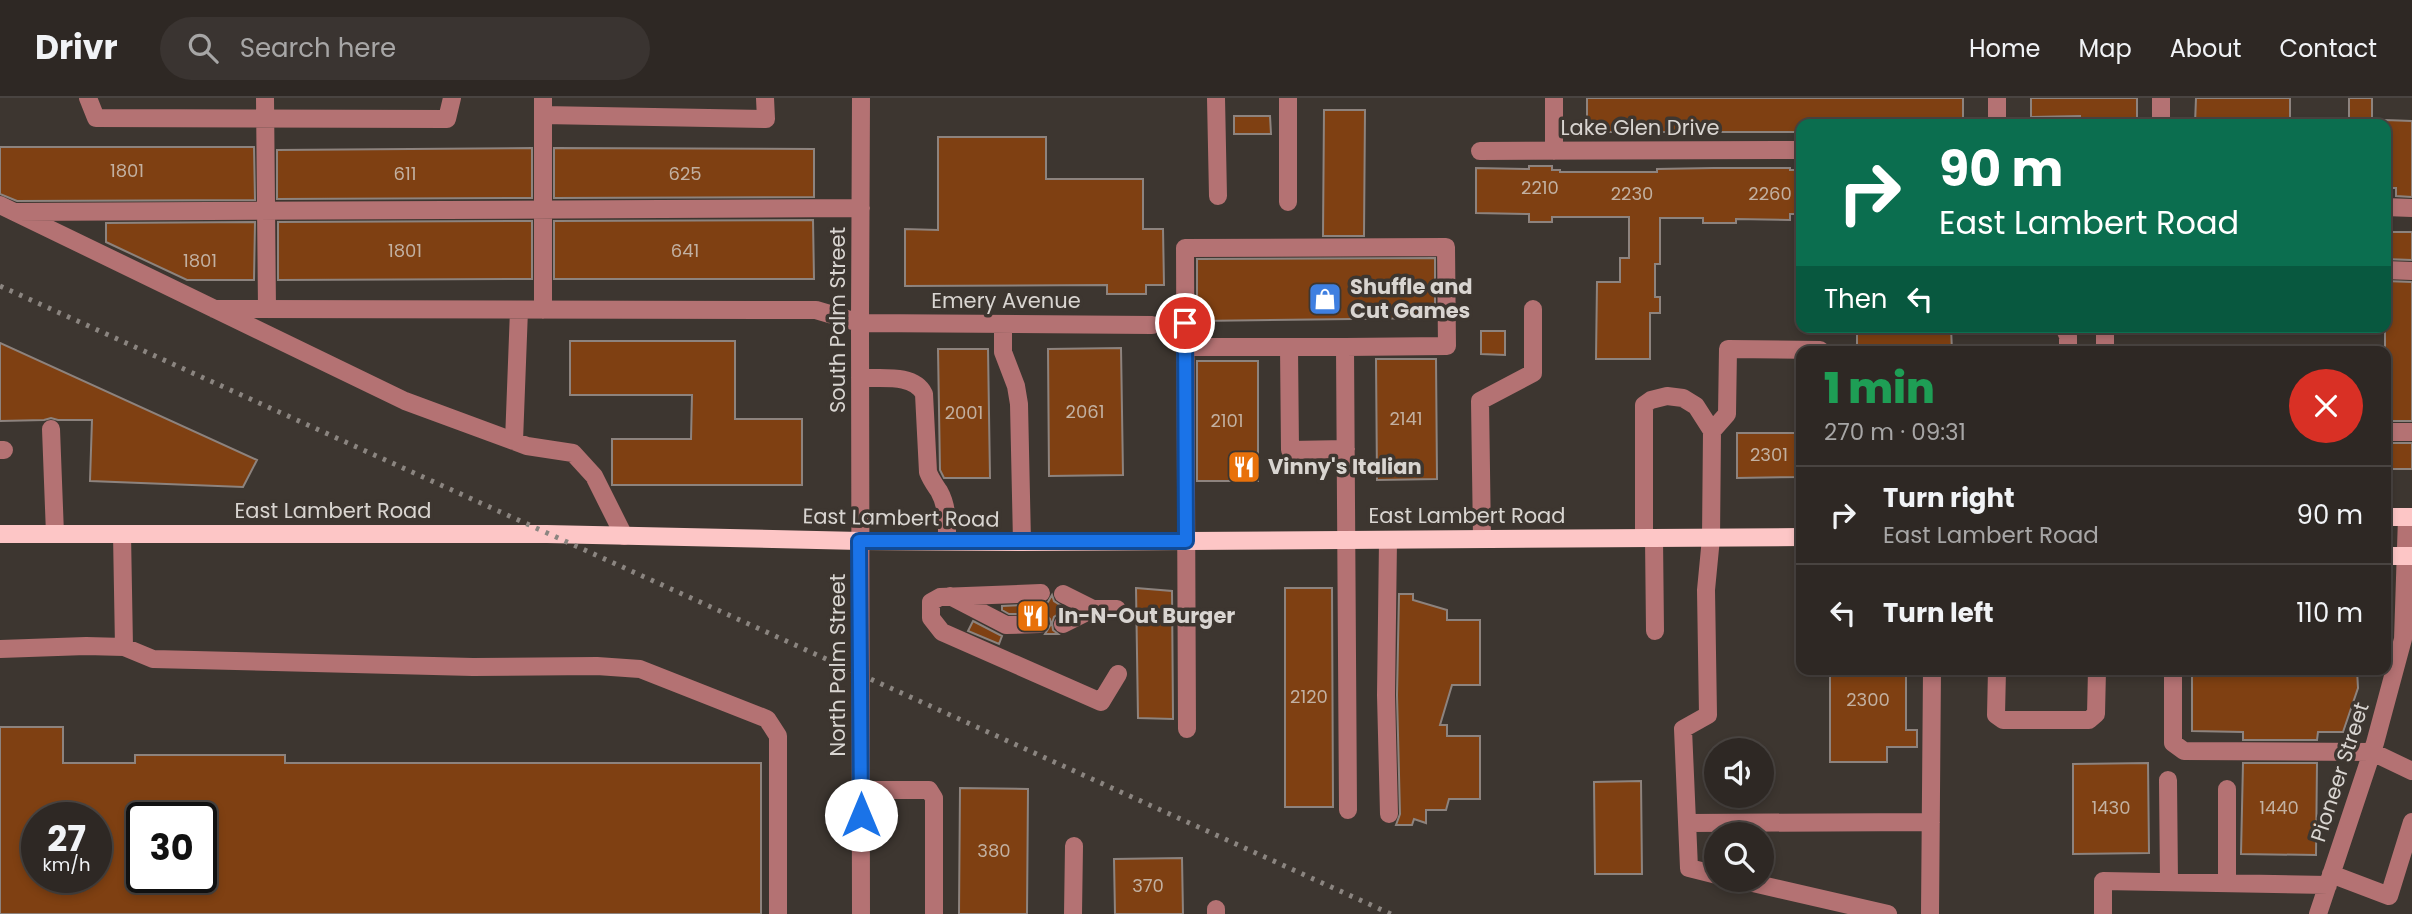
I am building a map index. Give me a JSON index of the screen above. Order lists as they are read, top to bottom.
{
  "streets": {
    "main road": ["East Lambert Road"],
    "street": [
      "Lake Glen Drive",
      "Emery Avenue",
      "South Palm Street",
      "North Palm Street",
      "Pioneer Street"
    ]
  },
  "crossings": [
    ["Emery Avenue", "South Palm Street"],
    ["South Palm Street", "East Lambert Road"],
    ["South Palm Street", "North Palm Street"],
    ["East Lambert Road", "North Palm Street"]
  ],
  "places": {
    "shop": ["Shuffle and Cut Games"],
    "restaurant": ["Vinny's Italian", "In-N-Out Burger"]
  },
  "house_numbers": [
    "1801",
    "611",
    "625",
    "2210",
    "2230",
    "2260",
    "1801",
    "641",
    "1801",
    "2061",
    "2001",
    "2141",
    "2101",
    "2301",
    "2120",
    "2300",
    "1430",
    "1440",
    "380",
    "370"
  ],
  "page": {
    "header": "Drivr",
    "search": "Search here",
    "nav": [
      "Home",
      "Map",
      "About",
      "Contact"
    ],
    "turn": ["90 m", "East Lambert Road"],
    "then": "Then",
    "heading": ["1 min", "270 m · 09:31"],
    "list": [
      {
        "name": "Turn right",
        "note": "East Lambert Road",
        "value": "90 m"
      },
      {
        "name": "Turn left",
        "value": "110 m"
      }
    ],
    "speed": "27 km/h",
    "limit": "30"
  }
}
